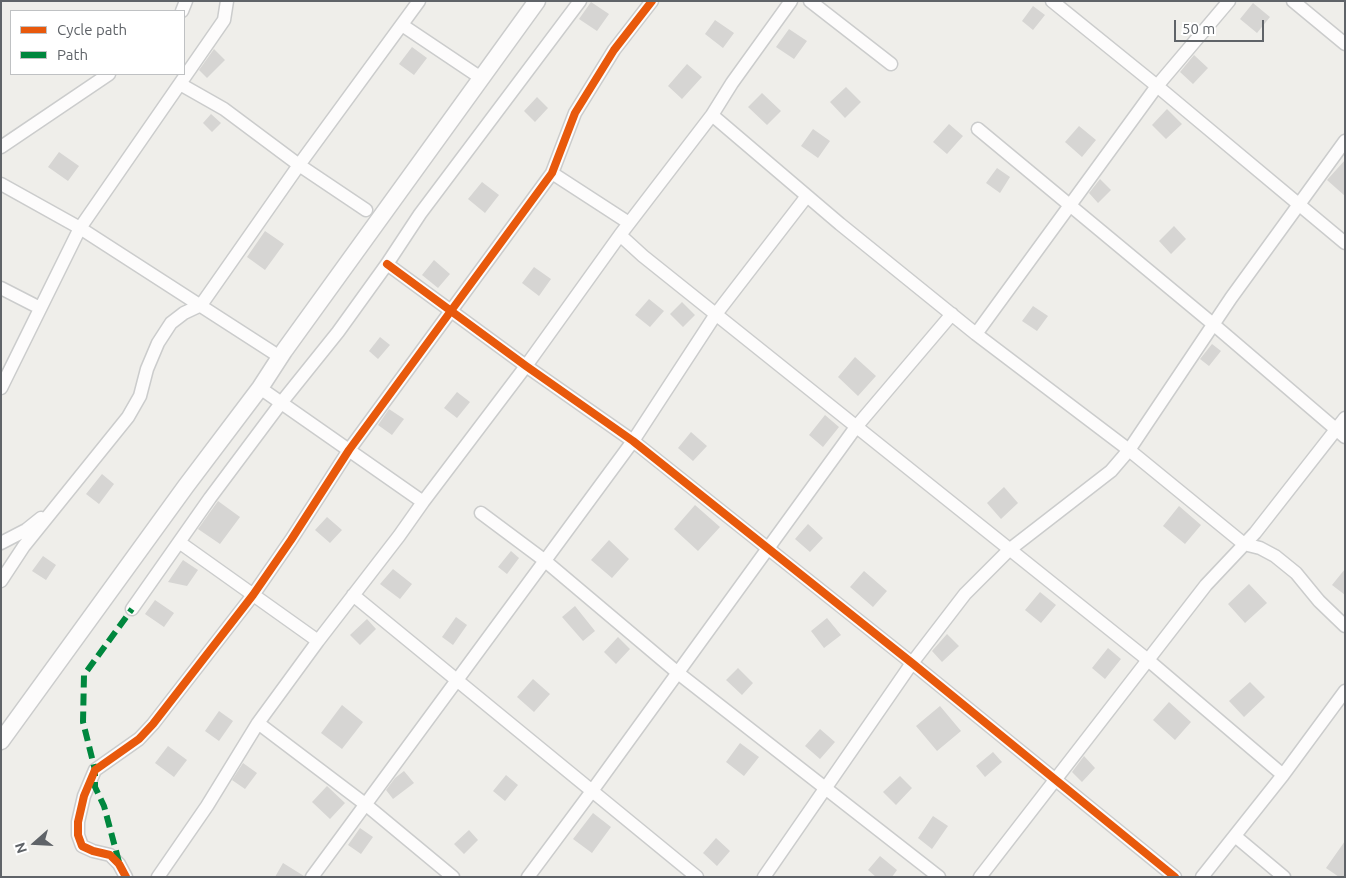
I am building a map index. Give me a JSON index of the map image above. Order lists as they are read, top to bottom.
{
  "legend": ["Cycle path", "Path"],
  "scale_bar": "50 m",
  "north": "left"
}
